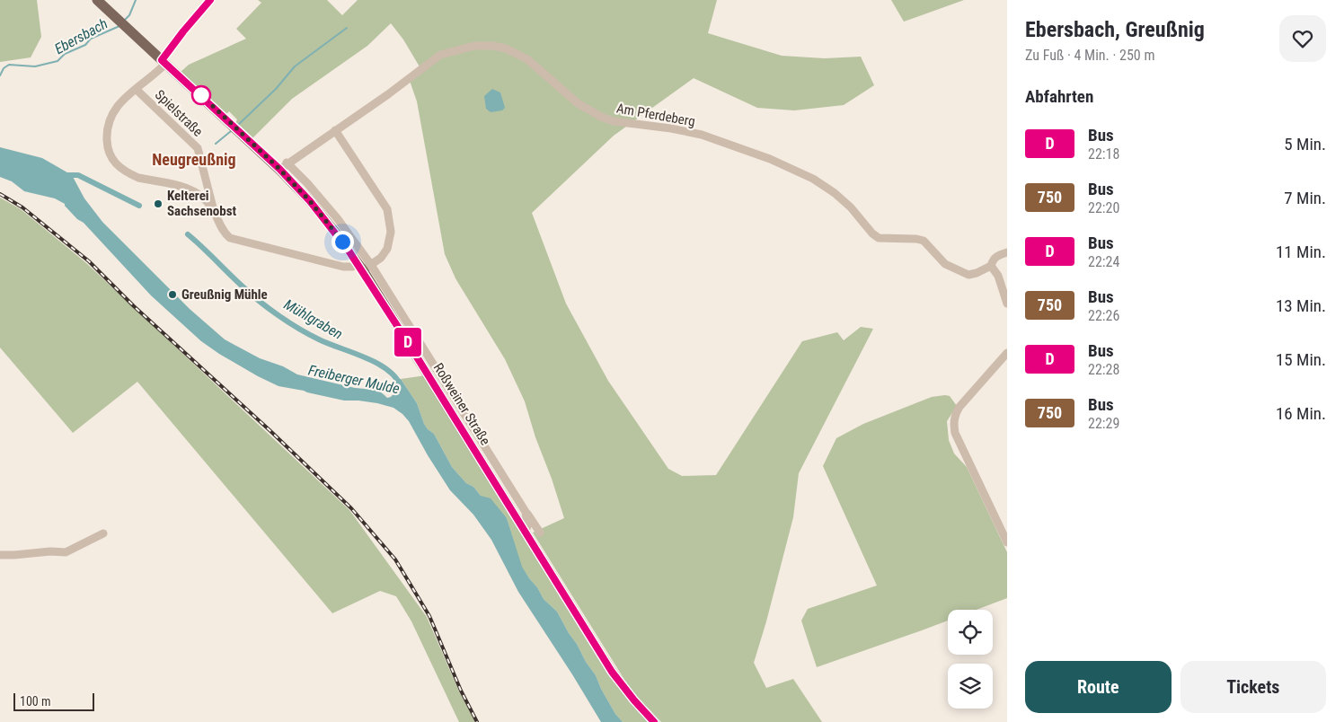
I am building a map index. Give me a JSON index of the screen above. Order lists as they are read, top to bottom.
{
  "streets": {
    "main road": ["Roßweiner Straße"],
    "street": ["Spielstraße", "Am Pferdeberg"]
  },
  "crossings": [
    ["Am Pferdeberg", "Roßweiner Straße"]
  ],
  "districts": ["Neugreußnig"],
  "water": ["Ebersbach", "Mühlgraben", "Freiberger Mulde"],
  "places": ["Kelterei Sachsenobst", "Greußnig Mühle"],
  "lines": ["bus line D"],
  "scale_bar": "100 m",
  "page": {
    "on_map": "D",
    "heading": [
      ["Ebersbach, Greußnig", "Zu Fuß · 4 Min. · 250 m"],
      "Abfahrten"
    ],
    "list": [
      {
        "mark": "D",
        "name": "Bus",
        "note": "22:18",
        "value": "5 Min."
      },
      {
        "mark": "750",
        "name": "Bus",
        "note": "22:20",
        "value": "7 Min."
      },
      {
        "mark": "D",
        "name": "Bus",
        "note": "22:24",
        "value": "11 Min."
      },
      {
        "mark": "750",
        "name": "Bus",
        "note": "22:26",
        "value": "13 Min."
      },
      {
        "mark": "D",
        "name": "Bus",
        "note": "22:28",
        "value": "15 Min."
      },
      {
        "mark": "750",
        "name": "Bus",
        "note": "22:29",
        "value": "16 Min."
      }
    ],
    "buttons": ["Route", "Tickets"],
    "scale": "100 m"
  }
}
